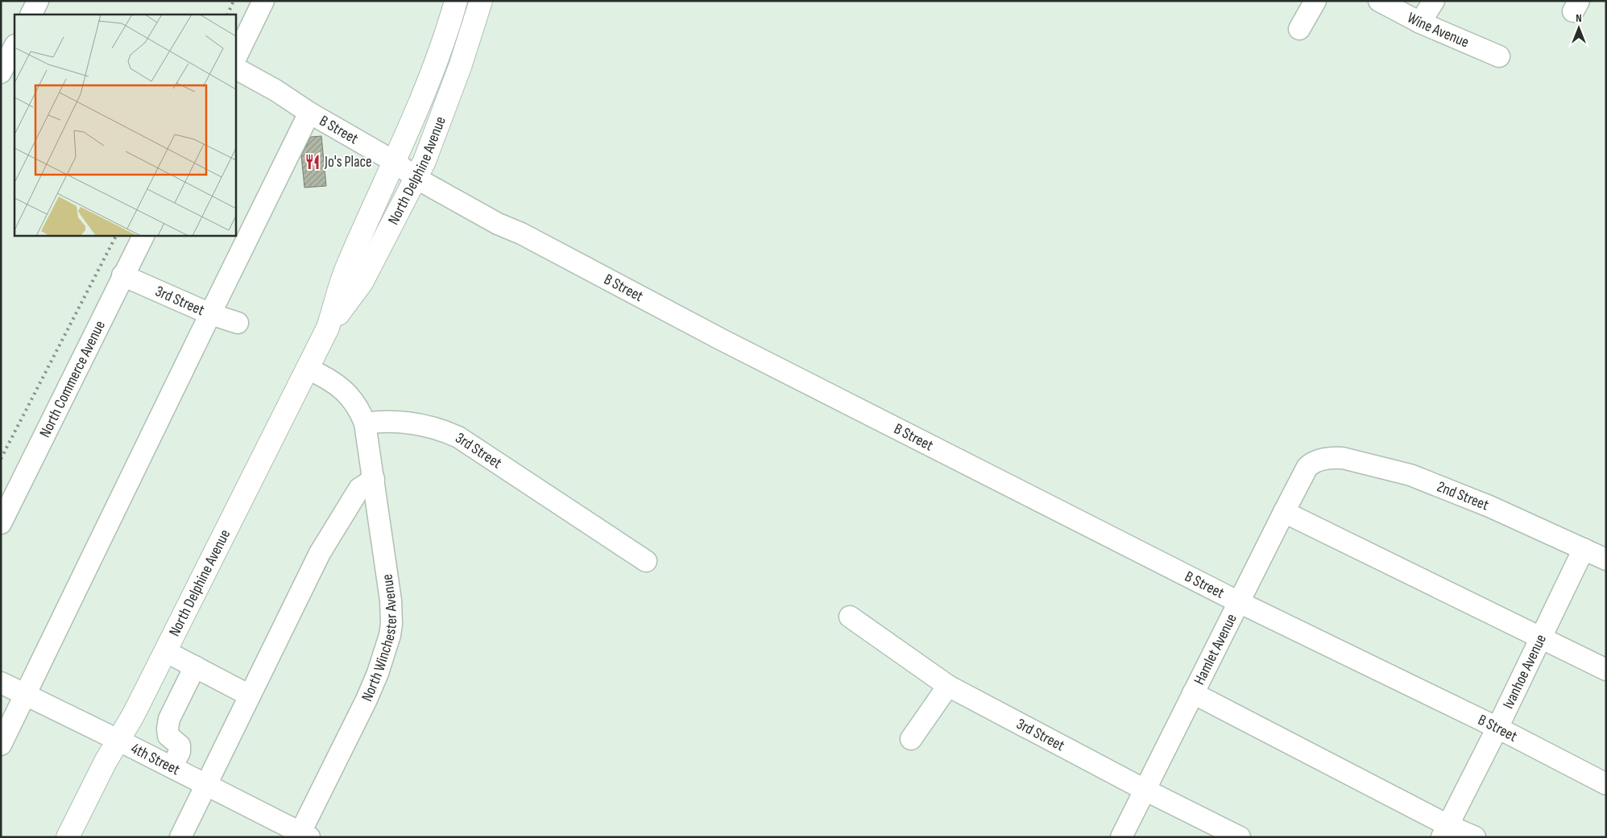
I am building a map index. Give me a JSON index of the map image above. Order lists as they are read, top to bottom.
{
  "streets": {
    "main road": ["North Delphine Avenue"],
    "street": [
      "Wine Avenue",
      "B Street",
      "3rd Street",
      "North Commerce Avenue",
      "2nd Street",
      "North Winchester Avenue",
      "Hamlet Avenue",
      "Ivanhoe Avenue",
      "4th Street"
    ]
  },
  "crossings": [
    ["B Street", "North Delphine Avenue"],
    ["B Street", "Hamlet Avenue"],
    ["B Street", "Ivanhoe Avenue"],
    ["North Delphine Avenue", "4th Street"],
    ["3rd Street", "North Commerce Avenue"],
    ["3rd Street", "North Winchester Avenue"],
    ["3rd Street", "Hamlet Avenue"],
    ["2nd Street", "Hamlet Avenue"],
    ["2nd Street", "Ivanhoe Avenue"],
    ["North Winchester Avenue", "4th Street"]
  ],
  "places": {
    "restaurant": ["Jo's Place"]
  },
  "north": "top"
}
